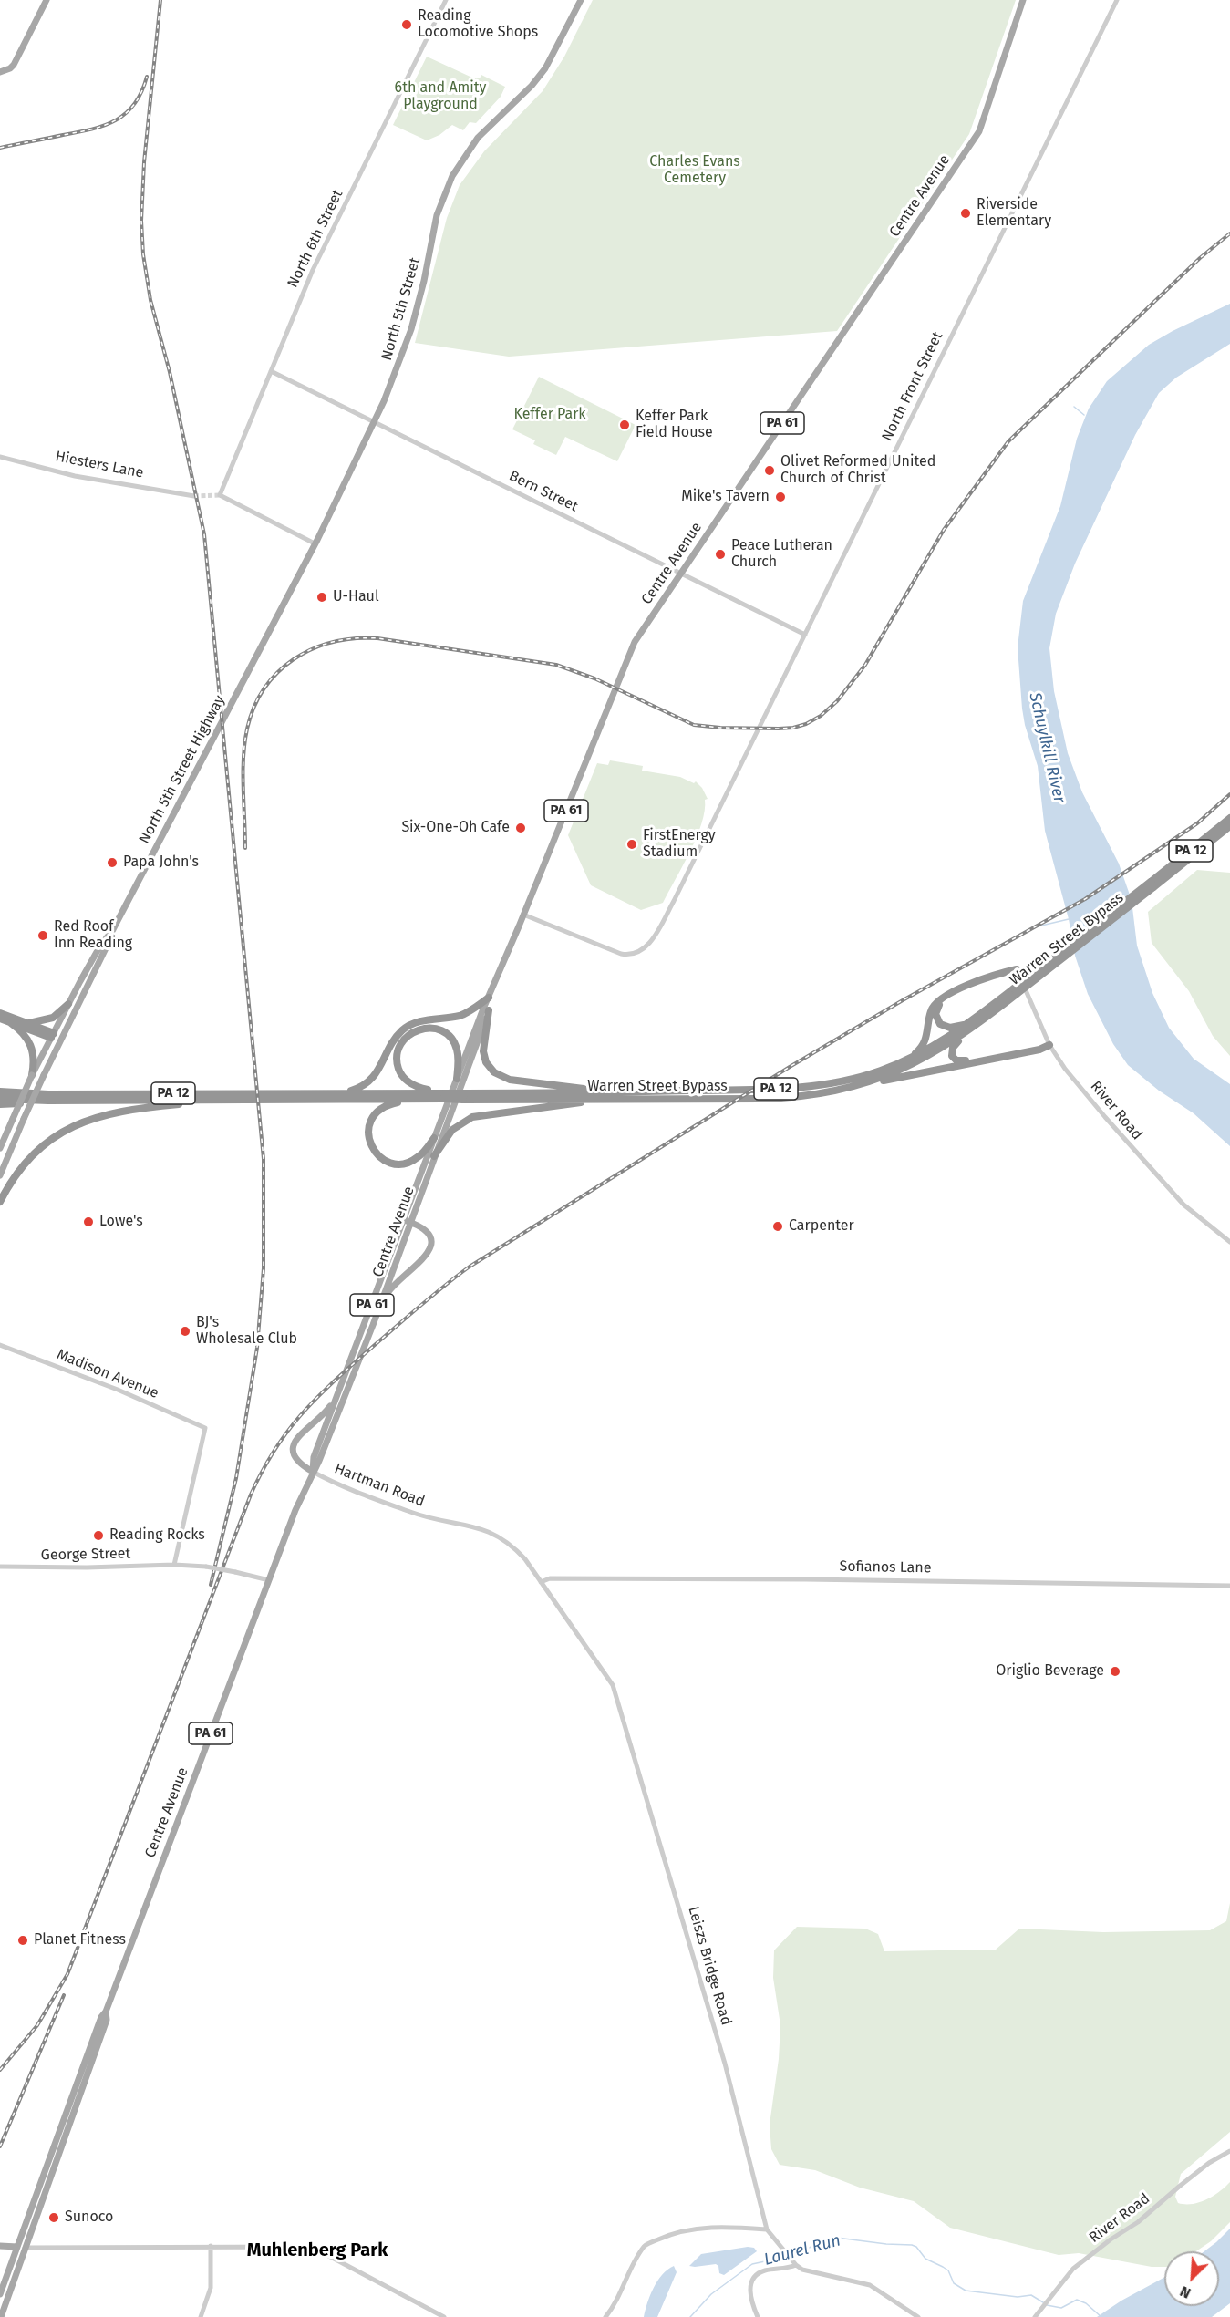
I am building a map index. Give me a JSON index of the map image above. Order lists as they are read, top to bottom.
{
  "streets": {
    "highway": ["PA 12", "Warren Street Bypass"],
    "main road": [
      "Centre Avenue",
      "North 5th Street",
      "PA 61",
      "North 5th Street Highway"
    ],
    "street": [
      "North 6th Street",
      "North Front Street",
      "Hiesters Lane",
      "Bern Street",
      "River Road",
      "Madison Avenue",
      "Hartman Road",
      "George Street",
      "Sofianos Lane",
      "Leiszs Bridge Road"
    ]
  },
  "crossings": [
    ["Centre Avenue", "North Front Street"],
    ["Centre Avenue", "PA 61"],
    ["Centre Avenue", "Bern Street"],
    ["Centre Avenue", "Hartman Road"],
    ["Centre Avenue", "George Street"],
    ["North 6th Street", "North 5th Street"],
    ["North 6th Street", "Bern Street"],
    ["North 5th Street", "Bern Street"],
    ["North 5th Street", "North 5th Street Highway"],
    ["North Front Street", "Bern Street"],
    ["Madison Avenue", "George Street"],
    ["Hartman Road", "Leiszs Bridge Road"],
    ["Sofianos Lane", "Leiszs Bridge Road"]
  ],
  "districts": ["Muhlenberg Park"],
  "water": ["Schuylkill River", "Laurel Run"],
  "parks": ["6th and Amity Playground", "Charles Evans Cemetery", "Keffer Park"],
  "places": [
    "Reading Locomotive Shops",
    "Riverside Elementary",
    "Keffer Park Field House",
    "Olivet Reformed United Church of Christ",
    "Mike's Tavern",
    "Peace Lutheran Church",
    "U-Haul",
    "Six-One-Oh Cafe",
    "FirstEnergy Stadium",
    "Papa John's",
    "Red Roof Inn Reading",
    "Lowe's",
    "Carpenter",
    "BJ's Wholesale Club",
    "Reading Rocks",
    "Origlio Beverage",
    "Planet Fitness",
    "Sunoco"
  ],
  "north": "bottom left"
}
